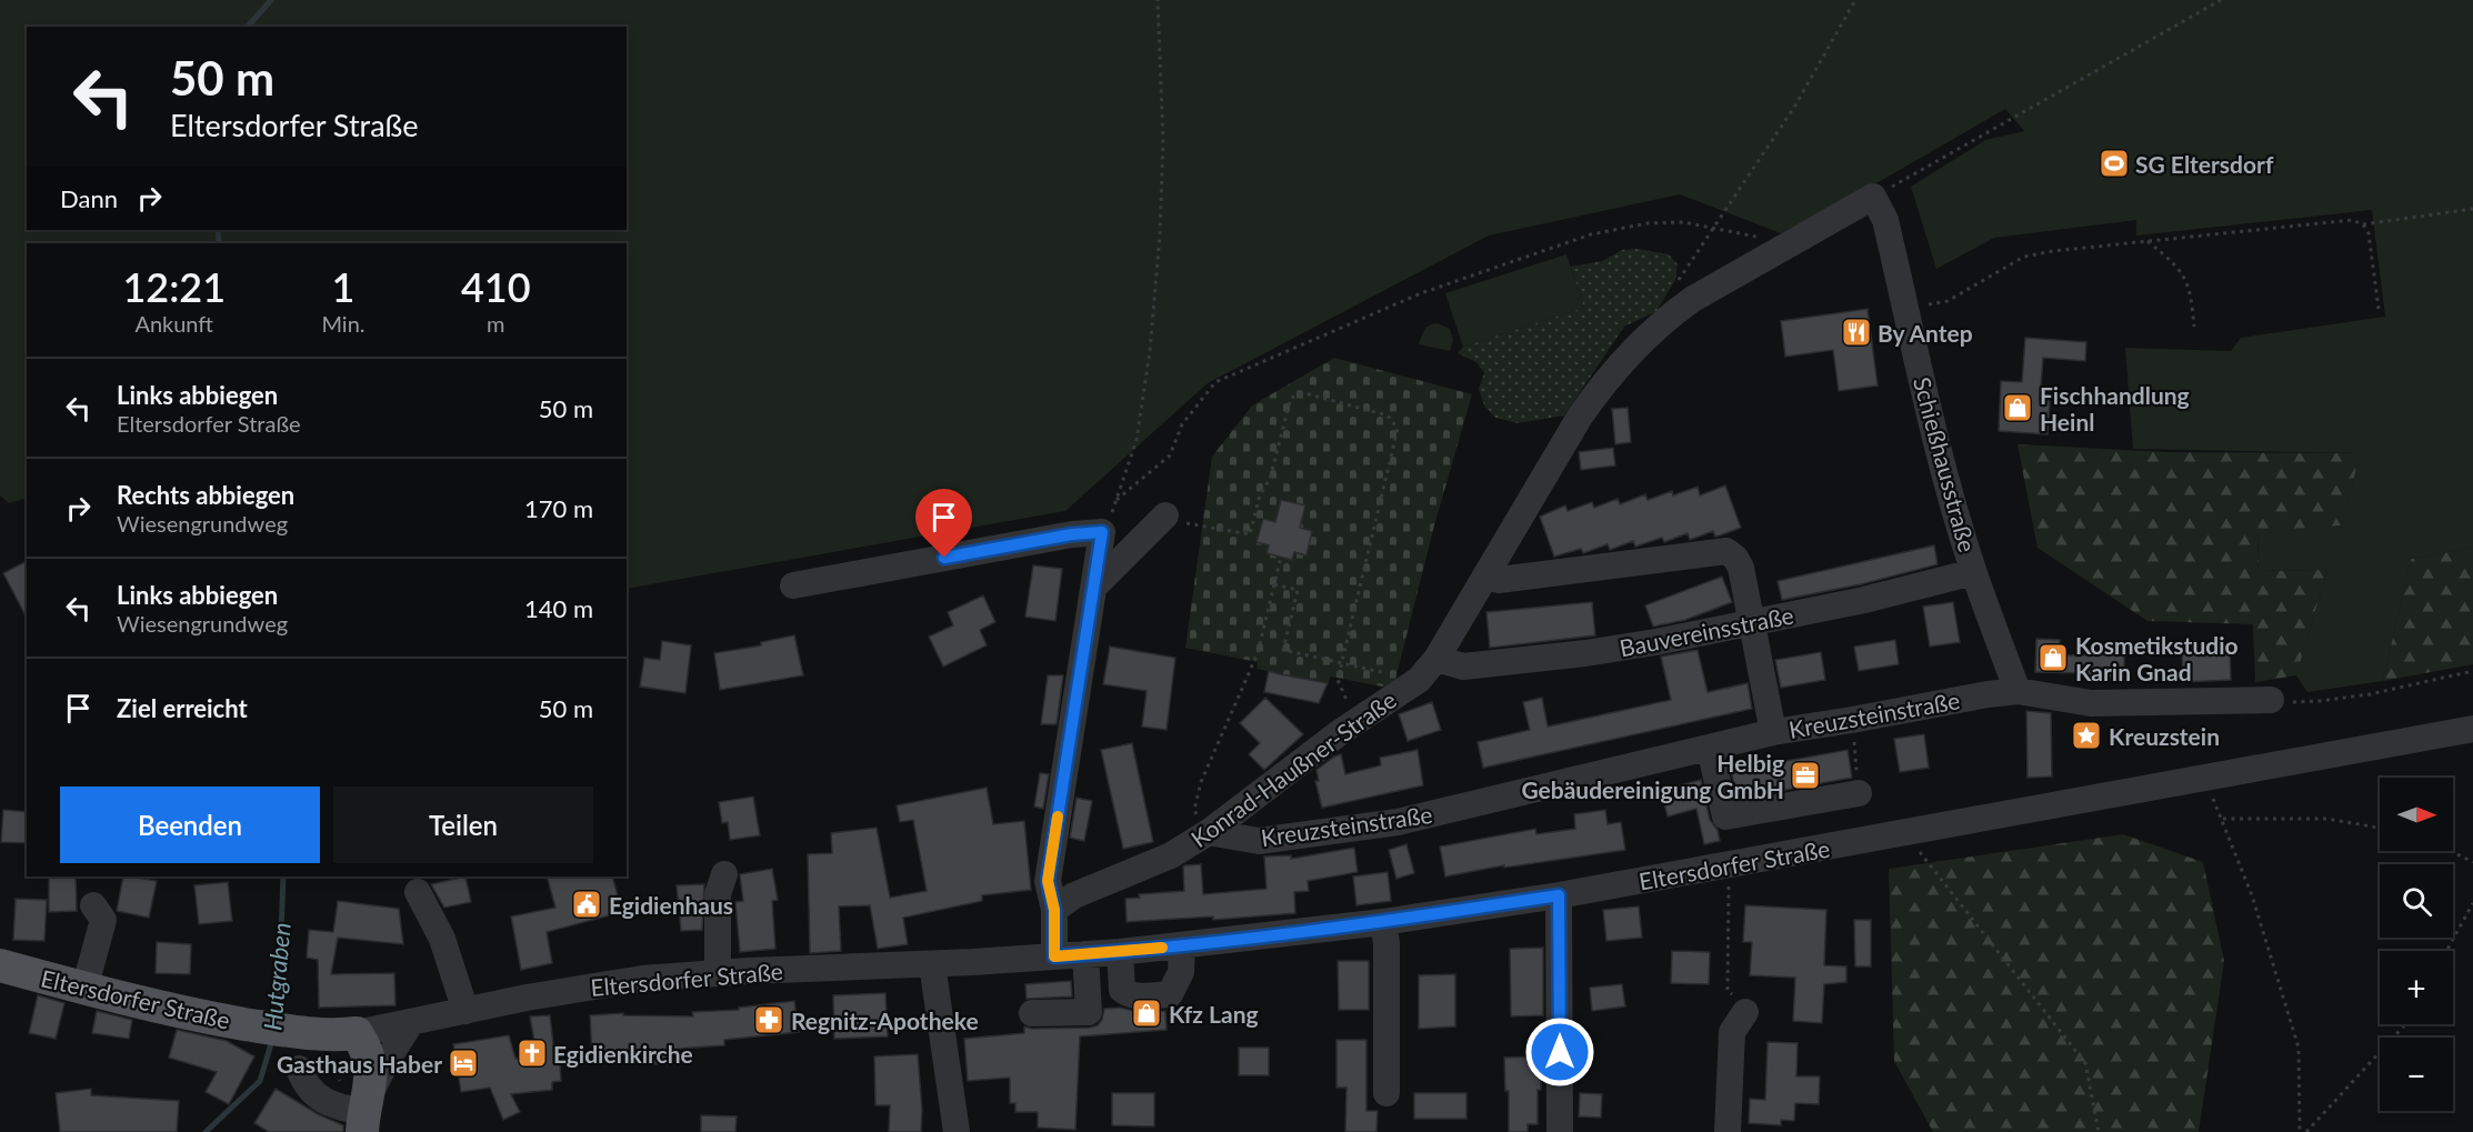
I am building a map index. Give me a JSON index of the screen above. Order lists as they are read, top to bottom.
{
  "streets": {
    "main road": ["Eltersdorfer Straße"],
    "street": [
      "Schießhausstraße",
      "Bauvereinsstraße",
      "Kreuzsteinstraße",
      "Konrad-Haußner-Straße"
    ]
  },
  "crossings": [
    ["Schießhausstraße", "Bauvereinsstraße"],
    ["Schießhausstraße", "Kreuzsteinstraße"],
    ["Schießhausstraße", "Konrad-Haußner-Straße"],
    ["Bauvereinsstraße", "Konrad-Haußner-Straße"],
    ["Kreuzsteinstraße", "Konrad-Haußner-Straße"]
  ],
  "water": ["Hutgraben"],
  "places": {
    "sports": ["SG Eltersdorf"],
    "restaurant": ["By Antep"],
    "shop": ["Fischhandlung Heinl", "Kosmetikstudio Karin Gnad", "Kfz Lang"],
    "place": ["Kreuzstein"],
    "office": ["Helbig Gebäudereinigung GmbH"],
    "public building": ["Egidienhaus"],
    "pharmacy": ["Regnitz-Apotheke"],
    "church": ["Egidienkirche"],
    "hotel": ["Gasthaus Haber"]
  },
  "north": "right",
  "page": {
    "turn": ["50 m", "Eltersdorfer Straße"],
    "then": "Dann",
    "eta": [
      "12:21",
      "Ankunft",
      "1",
      "Min.",
      "410",
      "m"
    ],
    "list": [
      {
        "name": "Links abbiegen",
        "note": "Eltersdorfer Straße",
        "value": "50 m"
      },
      {
        "name": "Rechts abbiegen",
        "note": "Wiesengrundweg",
        "value": "170 m"
      },
      {
        "name": "Links abbiegen",
        "note": "Wiesengrundweg",
        "value": "140 m"
      },
      {
        "name": "Ziel erreicht",
        "value": "50 m"
      }
    ],
    "buttons": ["Beenden", "Teilen"],
    "map_buttons": ["+", "−"]
  }
}
